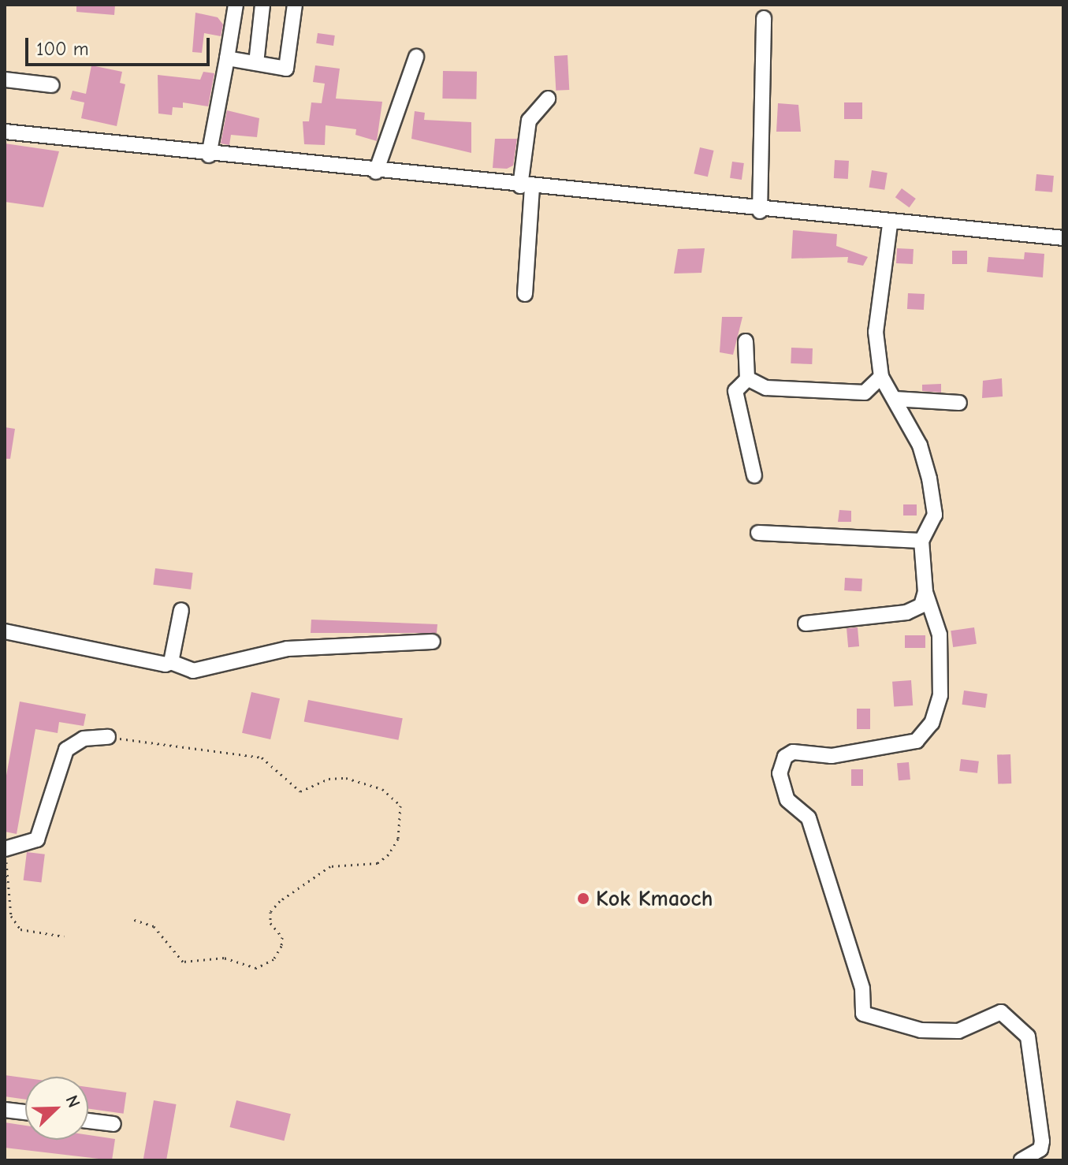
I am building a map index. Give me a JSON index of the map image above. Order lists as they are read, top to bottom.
{
  "places": ["Kok Kmaoch"],
  "scale_bar": "100 m",
  "north": "top right"
}
